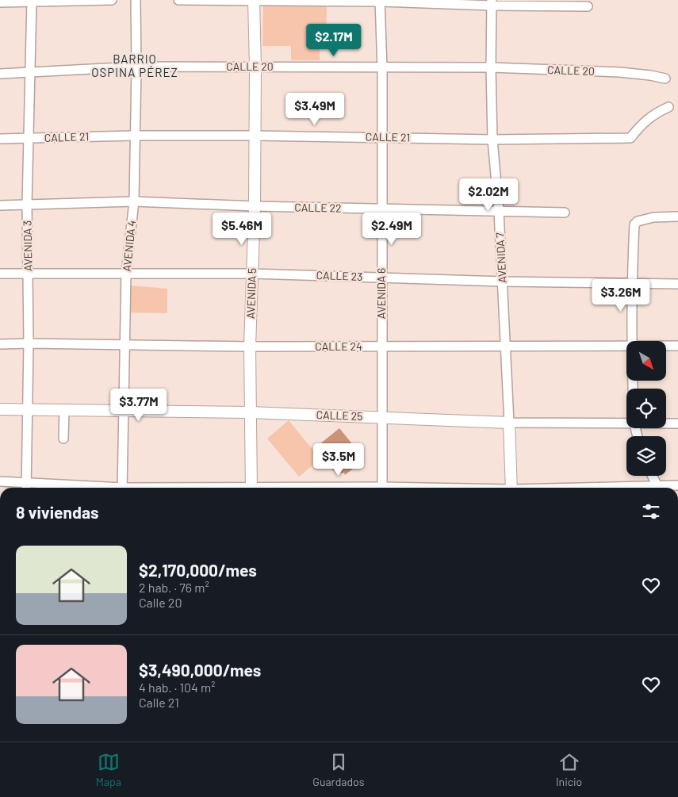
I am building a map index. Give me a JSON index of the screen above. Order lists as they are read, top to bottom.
{
  "streets": {
    "street": [
      "CALLE 20",
      "CALLE 21",
      "CALLE 22",
      "AVENIDA 3",
      "AVENIDA 4",
      "AVENIDA 7",
      "CALLE 23",
      "AVENIDA 5",
      "AVENIDA 6",
      "CALLE 24",
      "CALLE 25"
    ]
  },
  "crossings": [
    ["CALLE 20", "AVENIDA 3"],
    ["CALLE 20", "AVENIDA 4"],
    ["CALLE 20", "AVENIDA 7"],
    ["CALLE 20", "AVENIDA 5"],
    ["CALLE 20", "AVENIDA 6"],
    ["CALLE 21", "AVENIDA 3"],
    ["CALLE 21", "AVENIDA 4"],
    ["CALLE 21", "AVENIDA 7"],
    ["CALLE 21", "AVENIDA 5"],
    ["CALLE 21", "AVENIDA 6"],
    ["CALLE 22", "AVENIDA 3"],
    ["CALLE 22", "AVENIDA 4"],
    ["CALLE 22", "AVENIDA 7"],
    ["CALLE 22", "AVENIDA 5"],
    ["CALLE 22", "AVENIDA 6"],
    ["AVENIDA 3", "CALLE 23"],
    ["AVENIDA 3", "CALLE 24"],
    ["AVENIDA 3", "CALLE 25"],
    ["AVENIDA 4", "CALLE 23"],
    ["AVENIDA 4", "CALLE 24"],
    ["AVENIDA 4", "CALLE 25"],
    ["AVENIDA 7", "CALLE 23"],
    ["AVENIDA 7", "CALLE 24"],
    ["AVENIDA 7", "CALLE 25"],
    ["CALLE 23", "AVENIDA 5"],
    ["CALLE 23", "AVENIDA 6"],
    ["AVENIDA 5", "CALLE 24"],
    ["AVENIDA 5", "CALLE 25"],
    ["AVENIDA 6", "CALLE 24"],
    ["AVENIDA 6", "CALLE 25"]
  ],
  "districts": ["BARRIO OSPINA PÉREZ"],
  "north": "bottom right",
  "page": {
    "price": [
      "$2.17M",
      "$3.49M",
      "$2.02M",
      "$5.46M",
      "$2.49M",
      "$3.26M",
      "$3.77M",
      "$3.5M"
    ],
    "heading": "8 viviendas",
    "list": [
      {
        "name": "$2,170,000/mes",
        "note": "2 hab. · 76 m² · Calle 20"
      },
      {
        "name": "$3,490,000/mes",
        "note": "4 hab. · 104 m² · Calle 21"
      }
    ],
    "tabs": ["Mapa", "Guardados", "Inicio"]
  }
}
